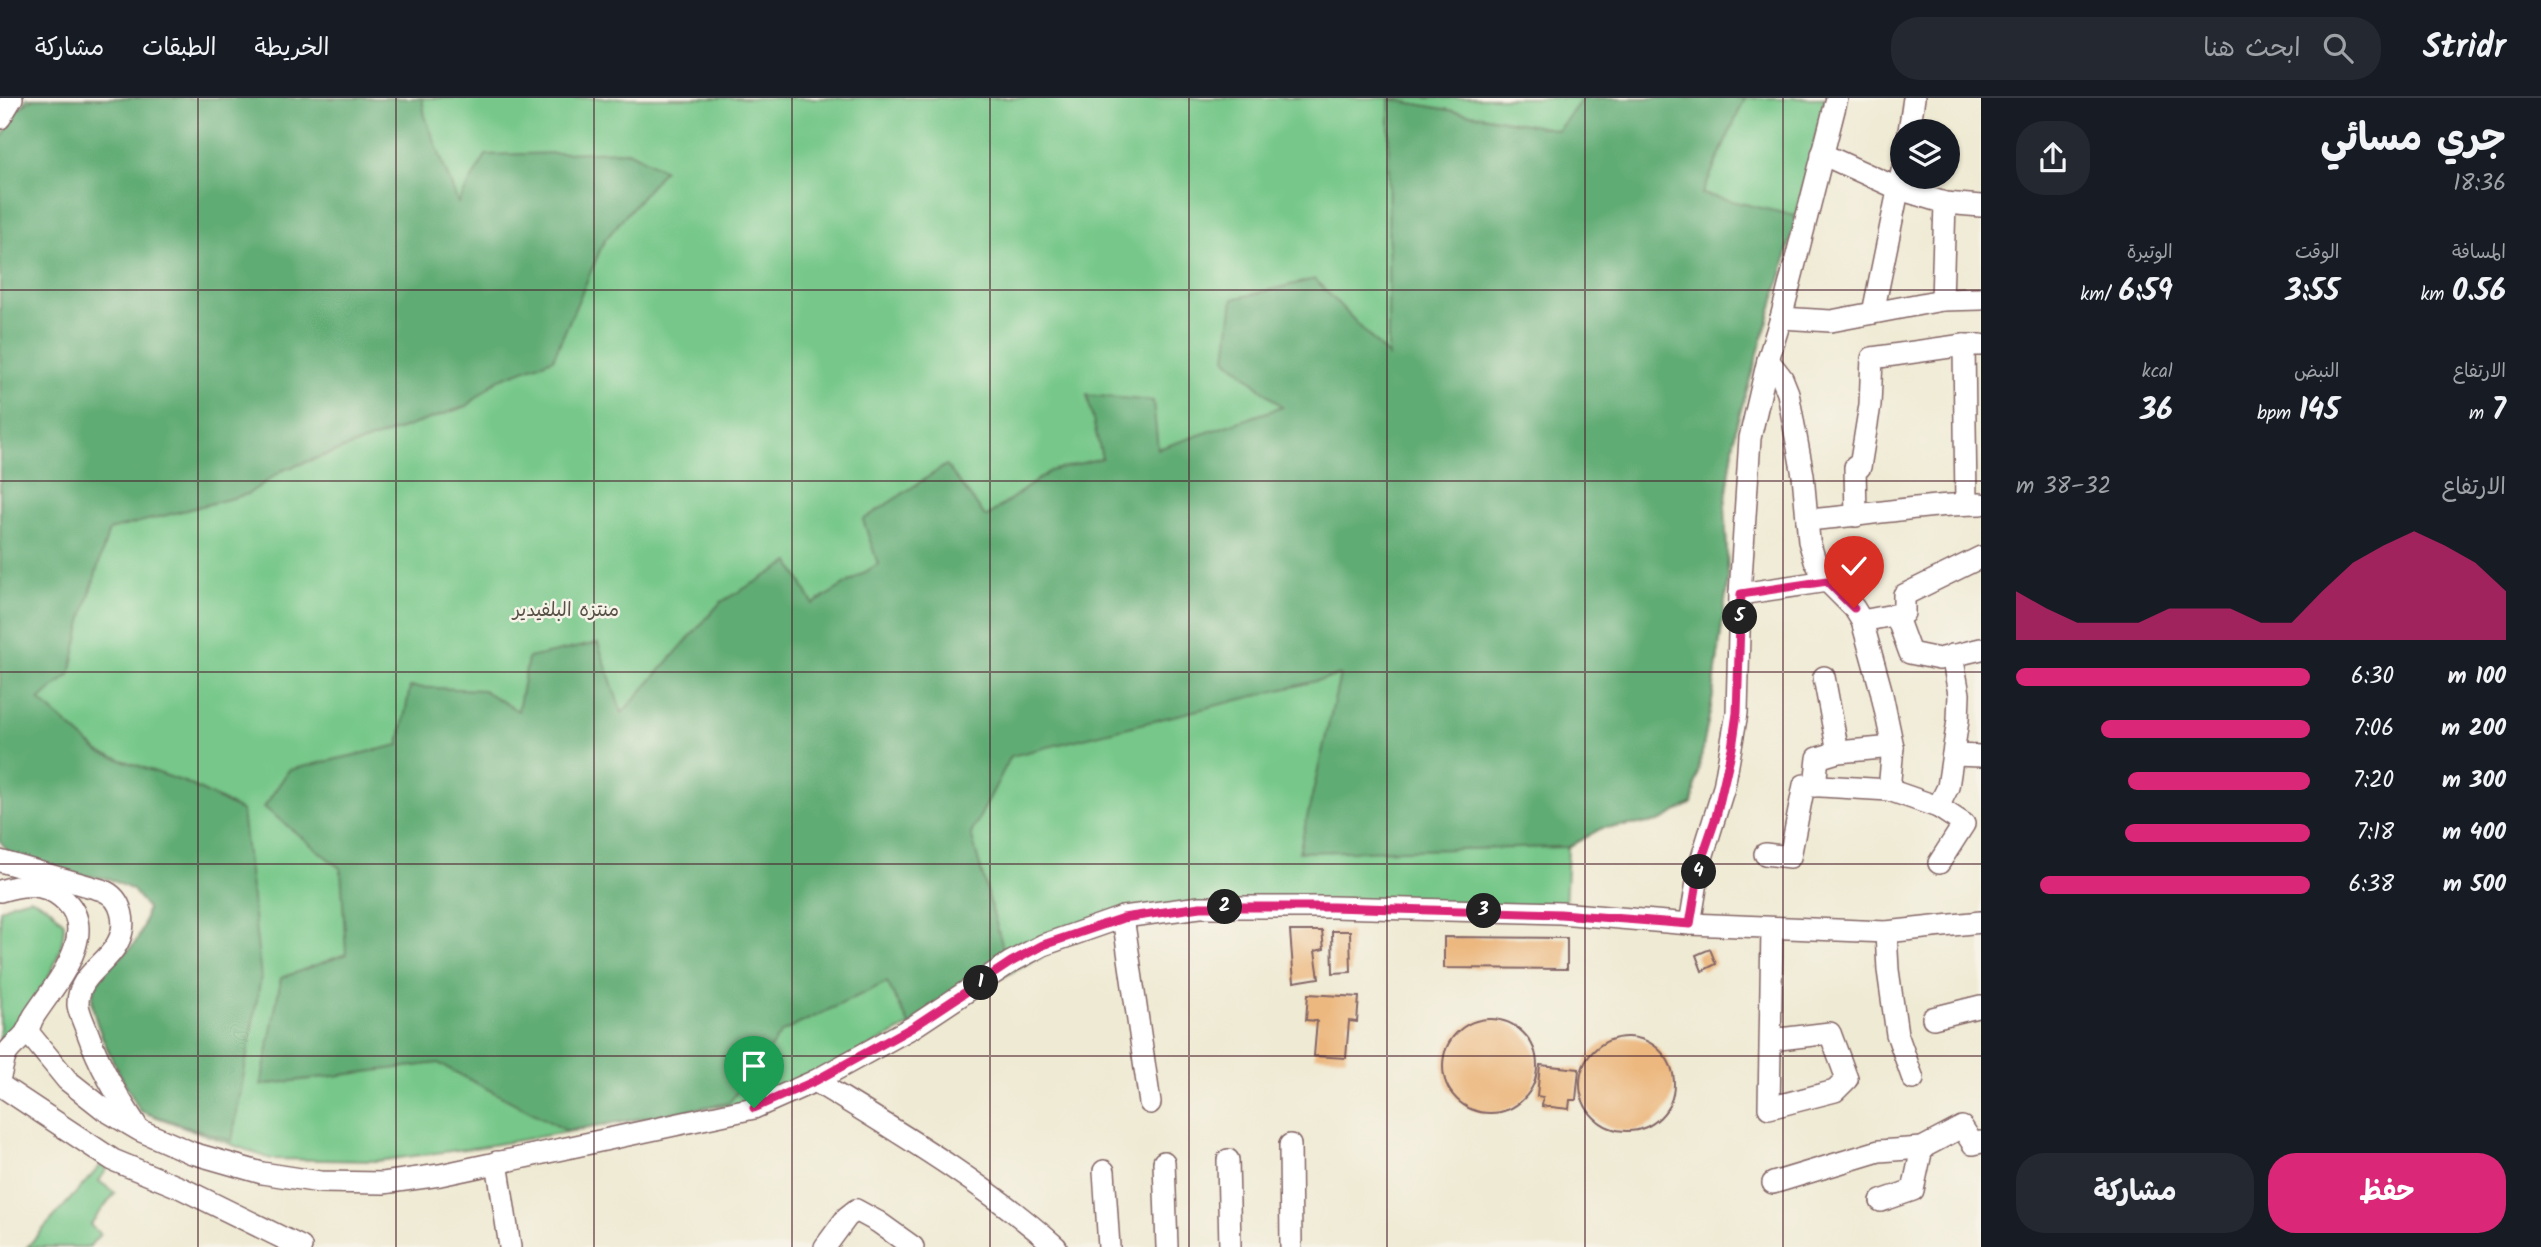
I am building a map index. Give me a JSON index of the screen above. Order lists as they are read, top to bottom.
{
  "parks": ["منتزه البلفيدير"],
  "page": {
    "header": "Stridr",
    "search": "ابحث هنا",
    "nav": ["الخريطة", "الطبقات", "مشاركة"],
    "heading": ["جري مسائي", "18:36"],
    "stats": [
      ["المسافة", "0.56 km"],
      ["الوقت", "3:55"],
      ["الوتيرة", "6:59 /km"],
      ["الارتفاع", "7 m"],
      ["النبض", "145 bpm"],
      ["kcal", "36"]
    ],
    "chart": ["الارتفاع", "32–38 m"],
    "pins": [
      "5",
      "4",
      "2",
      "3",
      "1"
    ],
    "list": [
      {
        "name": "100 m",
        "note": "6:30"
      },
      {
        "name": "200 m",
        "note": "7:06"
      },
      {
        "name": "300 m",
        "note": "7:20"
      },
      {
        "name": "400 m",
        "note": "7:18"
      },
      {
        "name": "500 m",
        "note": "6:38"
      }
    ],
    "buttons": ["حفظ", "مشاركة"]
  }
}
